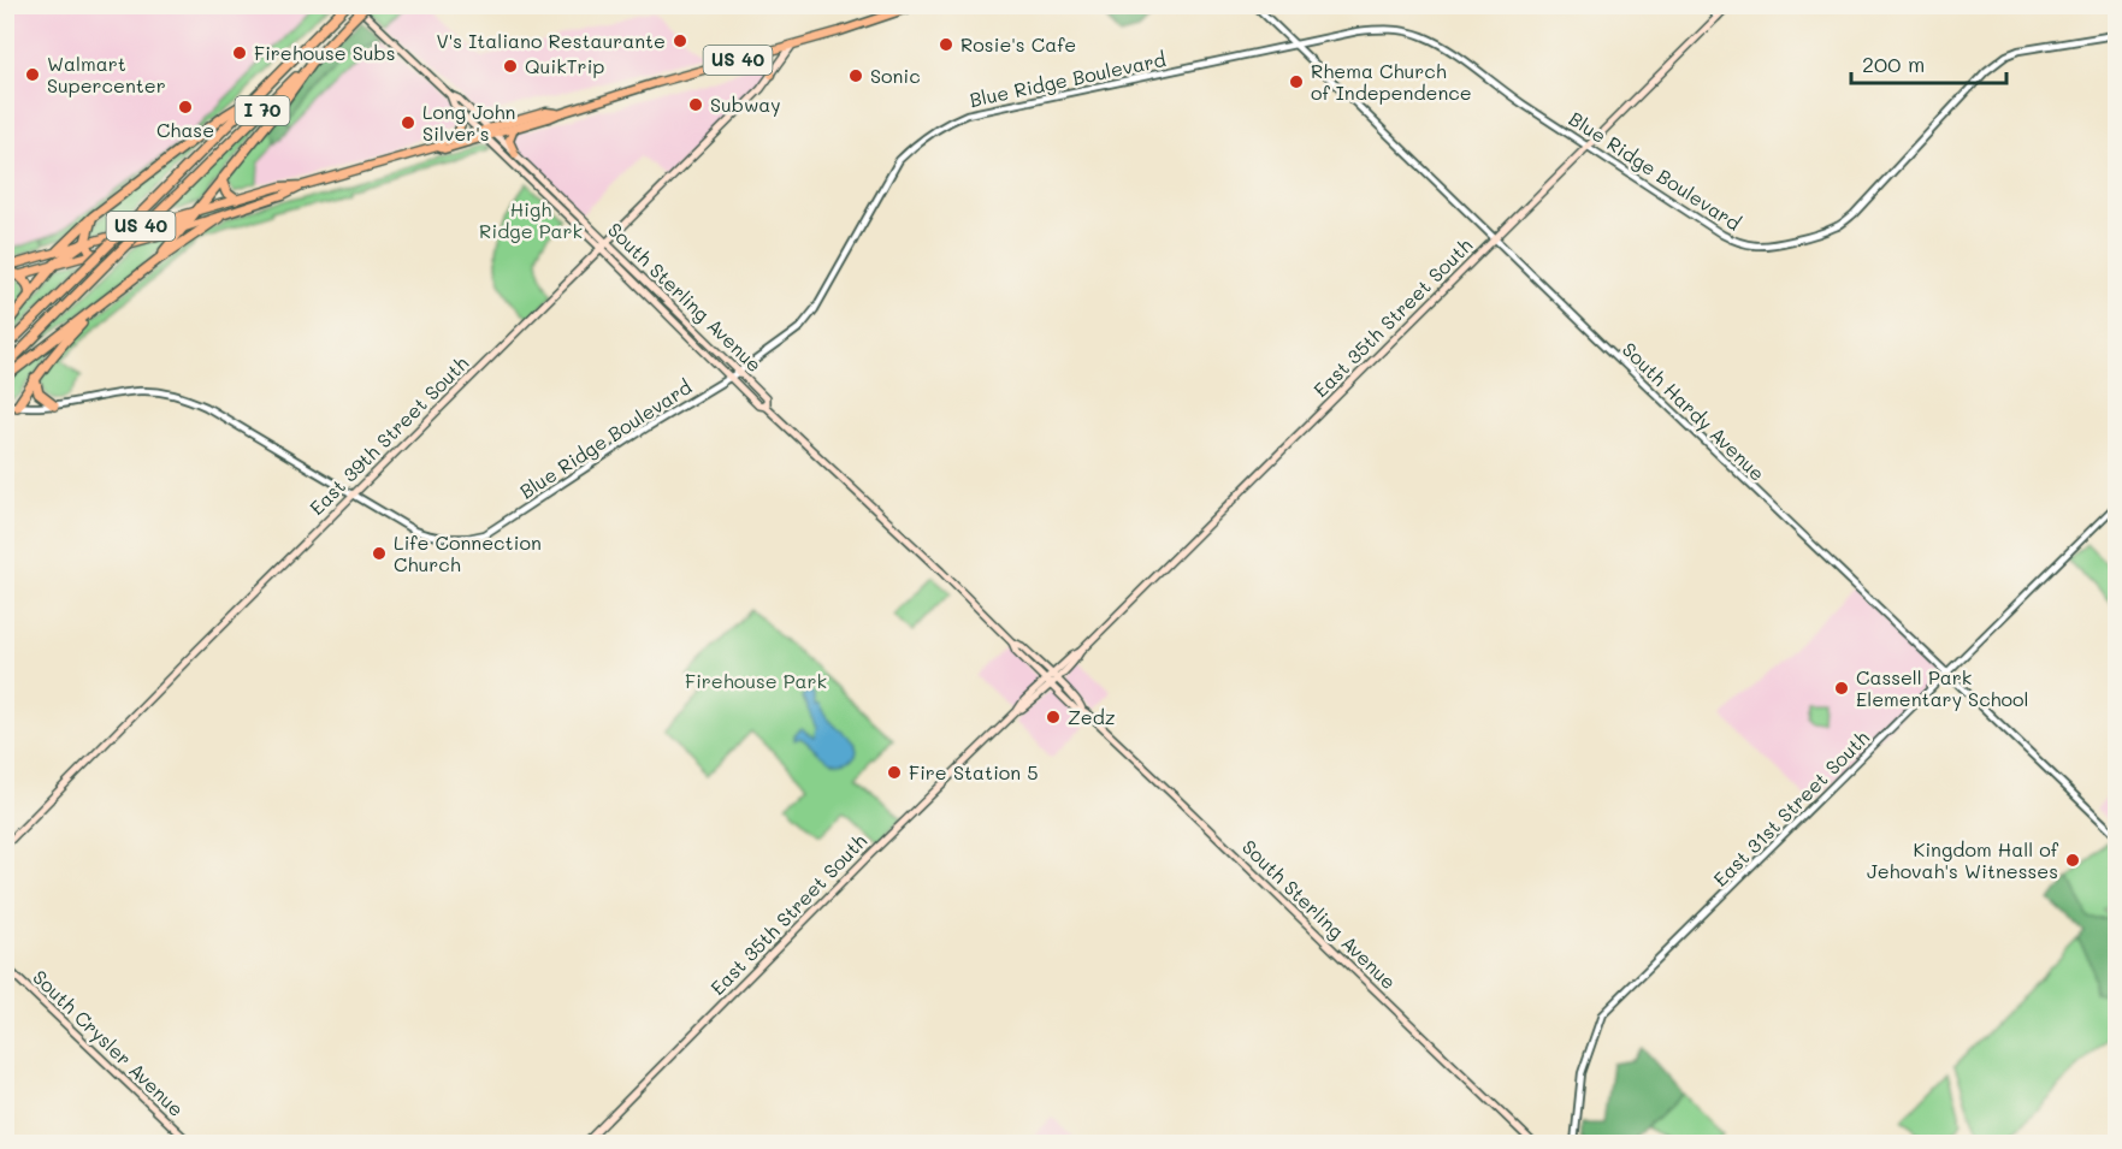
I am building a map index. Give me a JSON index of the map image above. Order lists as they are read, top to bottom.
{
  "streets": {
    "highway": ["I 70"],
    "main road": [
      "US 40",
      "South Sterling Avenue",
      "East 35th Street South",
      "East 39th Street South",
      "South Crysler Avenue"
    ],
    "street": ["Blue Ridge Boulevard", "South Hardy Avenue", "East 31st Street South"]
  },
  "crossings": [
    ["US 40", "South Sterling Avenue"],
    ["US 40", "East 39th Street South"],
    ["Blue Ridge Boulevard", "South Sterling Avenue"],
    ["Blue Ridge Boulevard", "East 35th Street South"],
    ["Blue Ridge Boulevard", "South Hardy Avenue"],
    ["Blue Ridge Boulevard", "East 39th Street South"],
    ["South Sterling Avenue", "East 35th Street South"],
    ["South Sterling Avenue", "East 39th Street South"],
    ["East 35th Street South", "South Hardy Avenue"],
    ["South Hardy Avenue", "East 31st Street South"]
  ],
  "parks": ["High Ridge Park", "Firehouse Park"],
  "places": [
    "V's Italiano Restaurante",
    "Rosie's Cafe",
    "Firehouse Subs",
    "QuikTrip",
    "Walmart Supercenter",
    "Sonic",
    "Rhema Church of Independence",
    "Subway",
    "Chase",
    "Long John Silver's",
    "Life Connection Church",
    "Cassell Park Elementary School",
    "Zedz",
    "Fire Station 5",
    "Kingdom Hall of Jehovah's Witnesses"
  ],
  "scale_bar": "200 m"
}
